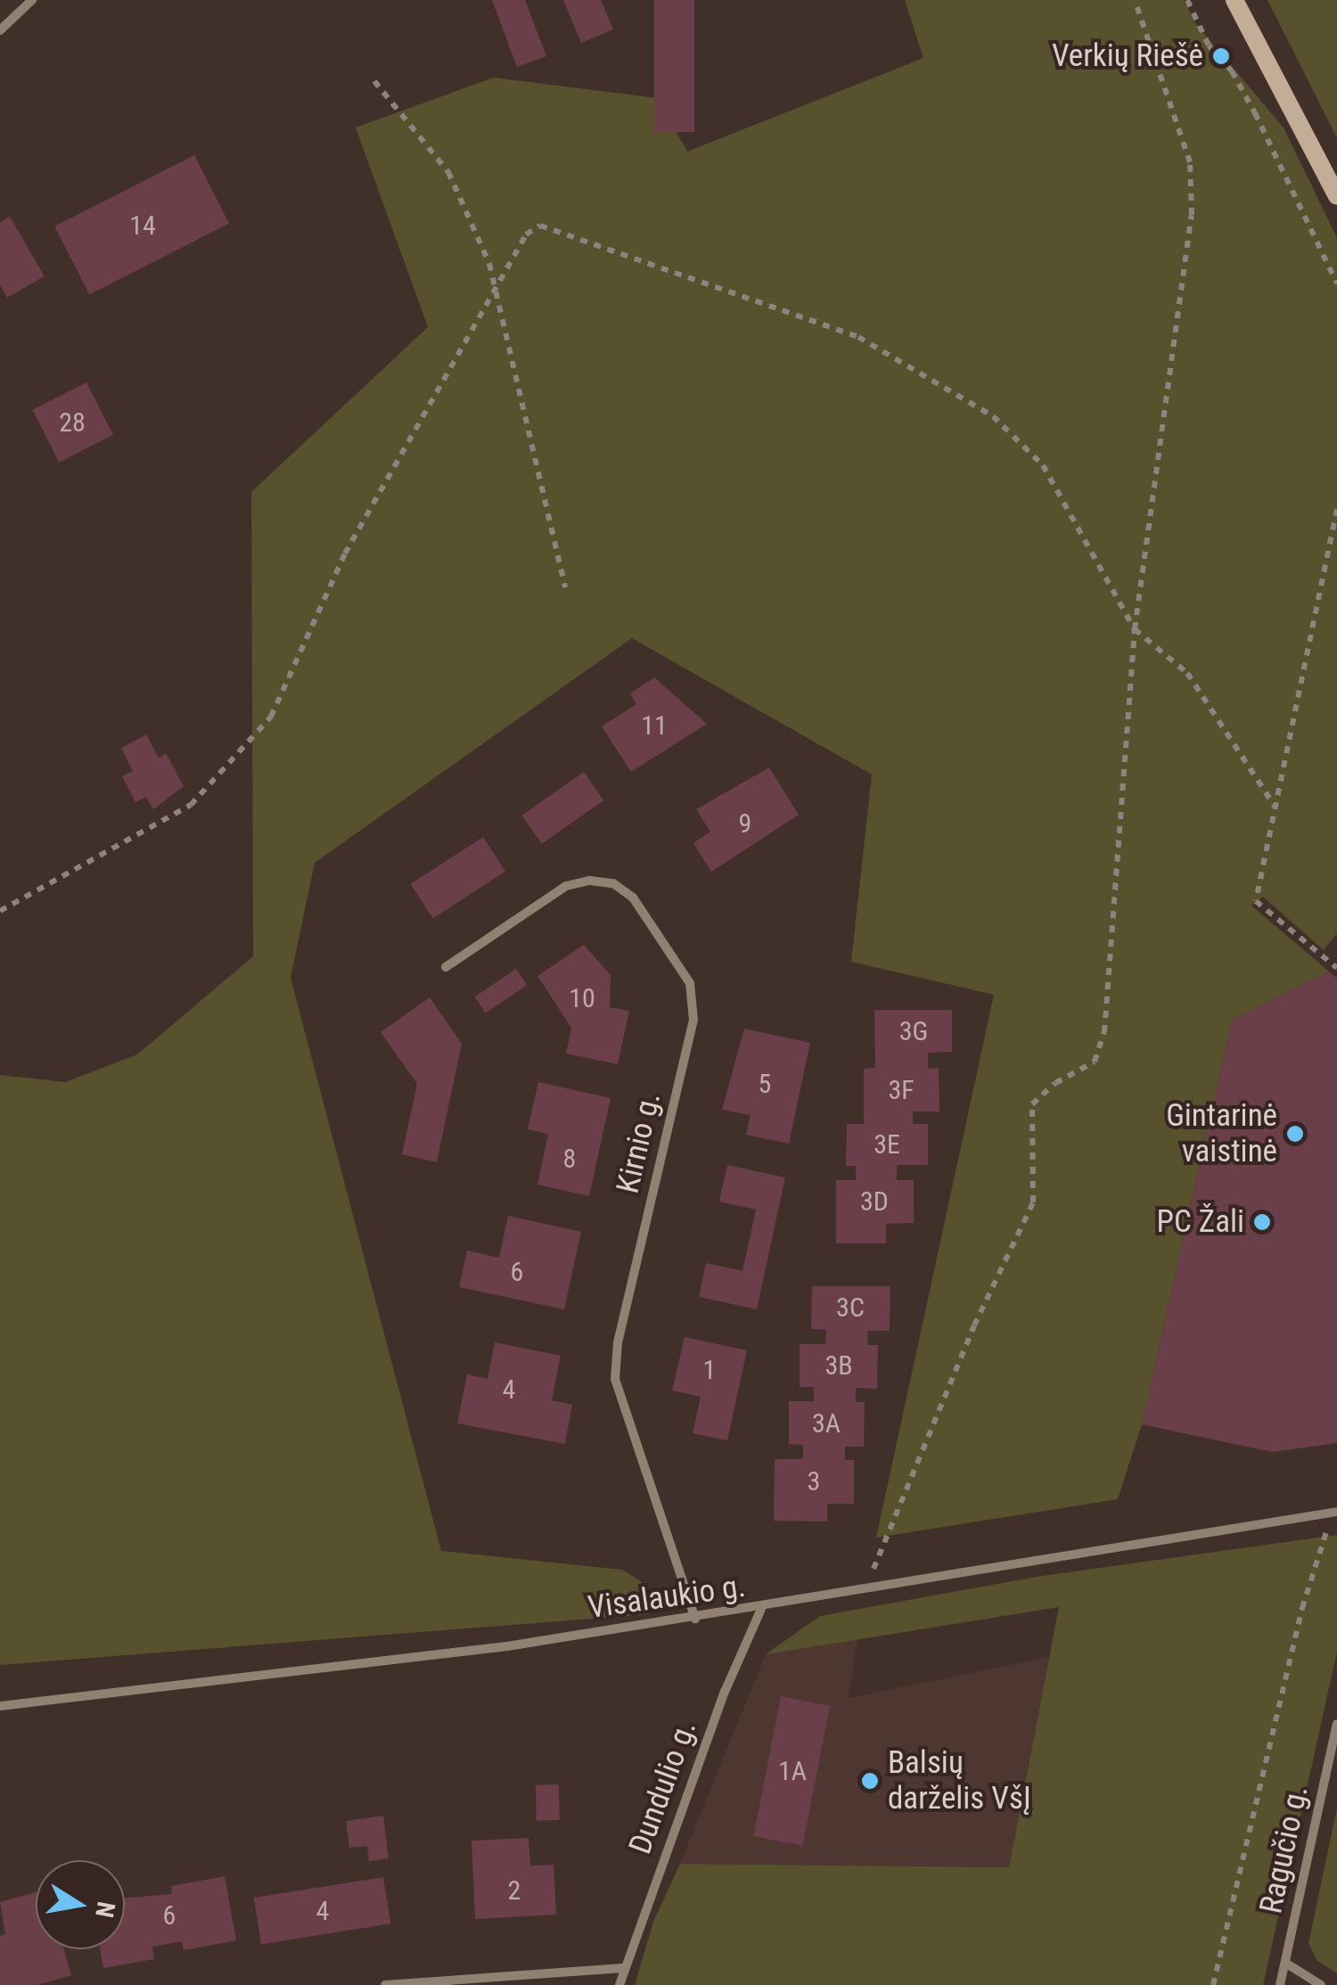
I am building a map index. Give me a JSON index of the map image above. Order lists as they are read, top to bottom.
{
  "streets": {
    "street": [
      "Kirnio g.",
      "Visalaukio g.",
      "Dundulio g.",
      "Ragučio g."
    ]
  },
  "crossings": [
    ["Kirnio g.", "Visalaukio g."],
    ["Visalaukio g.", "Dundulio g."]
  ],
  "places": [
    "Verkių Riešė",
    "Gintarinė vaistinė",
    "PC Žali",
    "Balsių darželis VšĮ"
  ],
  "house_numbers": [
    "14",
    "28",
    "11",
    "9",
    "10",
    "3G",
    "5",
    "3F",
    "3E",
    "8",
    "3D",
    "6",
    "3C",
    "3B",
    "1",
    "4",
    "3A",
    "3",
    "1A",
    "2",
    "4",
    "6"
  ],
  "north": "right"
}
